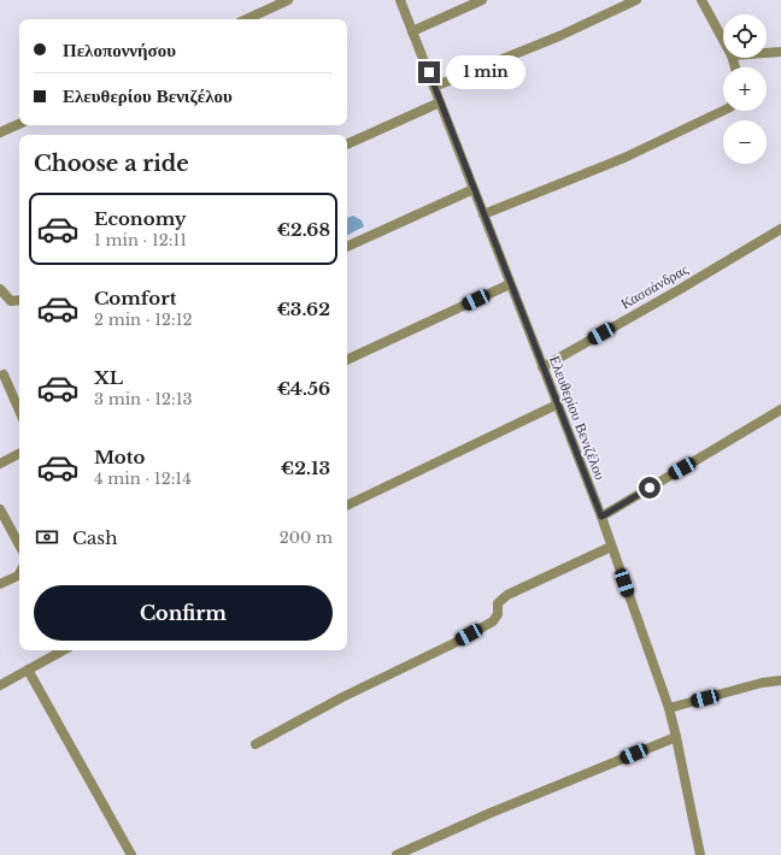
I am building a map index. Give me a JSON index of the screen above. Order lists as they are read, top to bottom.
{
  "streets": {
    "street": ["Κασσάνδρας", "Ελευθερίου Βενιζέλου"]
  },
  "crossings": [
    ["Κασσάνδρας", "Ελευθερίου Βενιζέλου"]
  ],
  "page": {
    "map_buttons": ["+", "−"],
    "banner": ["Πελοποννήσου", "Ελευθερίου Βενιζέλου"],
    "bubble": "1 min",
    "heading": "Choose a ride",
    "list": [
      {
        "name": "Economy",
        "note": "1 min · 12:11",
        "value": "€2.68"
      },
      {
        "name": "Comfort",
        "note": "2 min · 12:12",
        "value": "€3.62"
      },
      {
        "name": "XL",
        "note": "3 min · 12:13",
        "value": "€4.56"
      },
      {
        "name": "Moto",
        "note": "4 min · 12:14",
        "value": "€2.13"
      }
    ],
    "pay": ["Cash", "200 m"],
    "buttons": "Confirm"
  }
}
